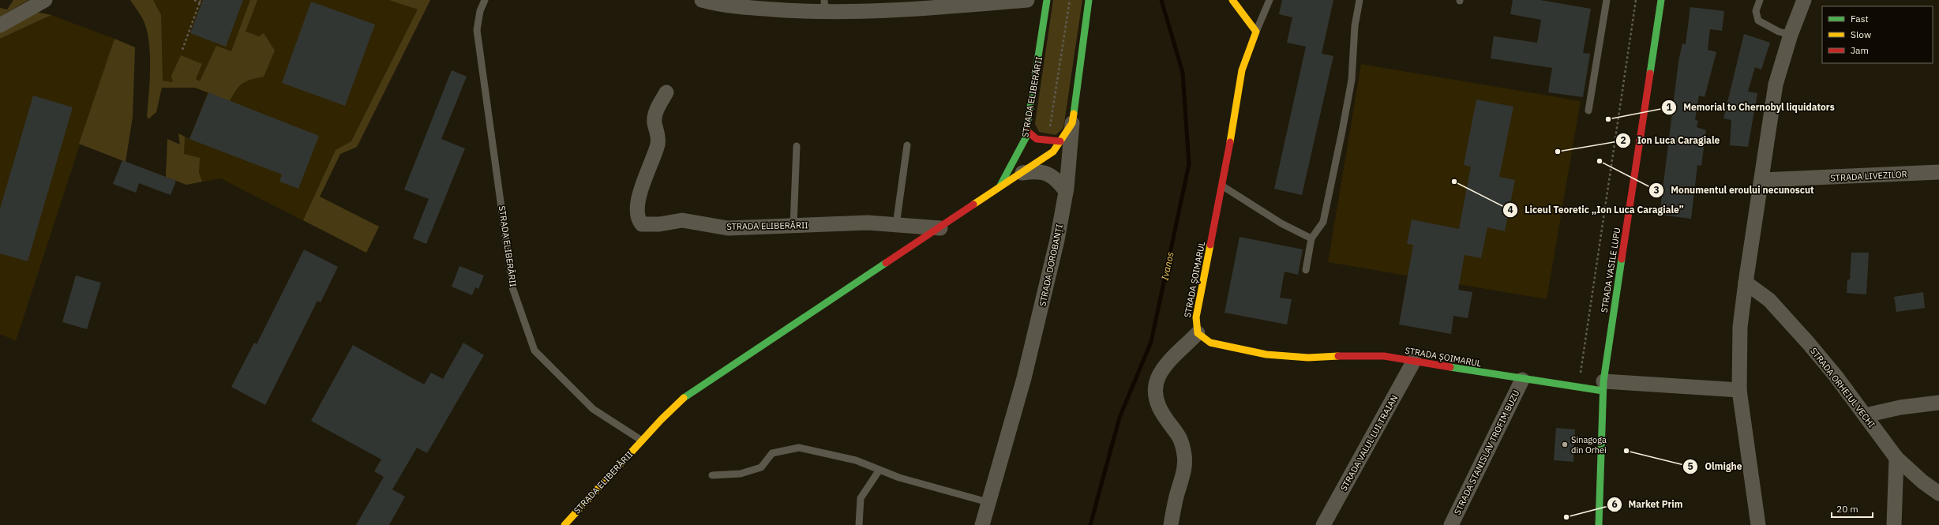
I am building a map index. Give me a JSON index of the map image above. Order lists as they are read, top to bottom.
{
  "streets": {
    "street": [
      "STRADA ELIBERĂRII",
      "STRADA LIVEZILOR",
      "STRADA DOROBANȚI",
      "STRADA VASILE LUPU",
      "STRADA ȘOIMARUL",
      "STRADA ORHEIUL VECHI",
      "STRADA VALUL LUI TRAIAN",
      "STRADA STANISLAV TROFIM BUZU"
    ]
  },
  "crossings": [
    ["STRADA ELIBERĂRII", "STRADA DOROBANȚI"],
    ["STRADA VASILE LUPU", "STRADA ȘOIMARUL"],
    ["STRADA ȘOIMARUL", "STRADA VALUL LUI TRAIAN"],
    ["STRADA ȘOIMARUL", "STRADA STANISLAV TROFIM BUZU"]
  ],
  "water": ["Ivanos"],
  "places": [
    "Memorial to Chernobyl liquidators",
    "Ion Luca Caragiale",
    "Monumentul eroului necunoscut",
    "Liceul Teoretic „Ion Luca Caragiale”",
    "Sinagoga din Orhei",
    "Olmighe",
    "Market Prim"
  ],
  "legend": ["Fast", "Slow", "Jam"],
  "scale_bar": "20 m"
}
